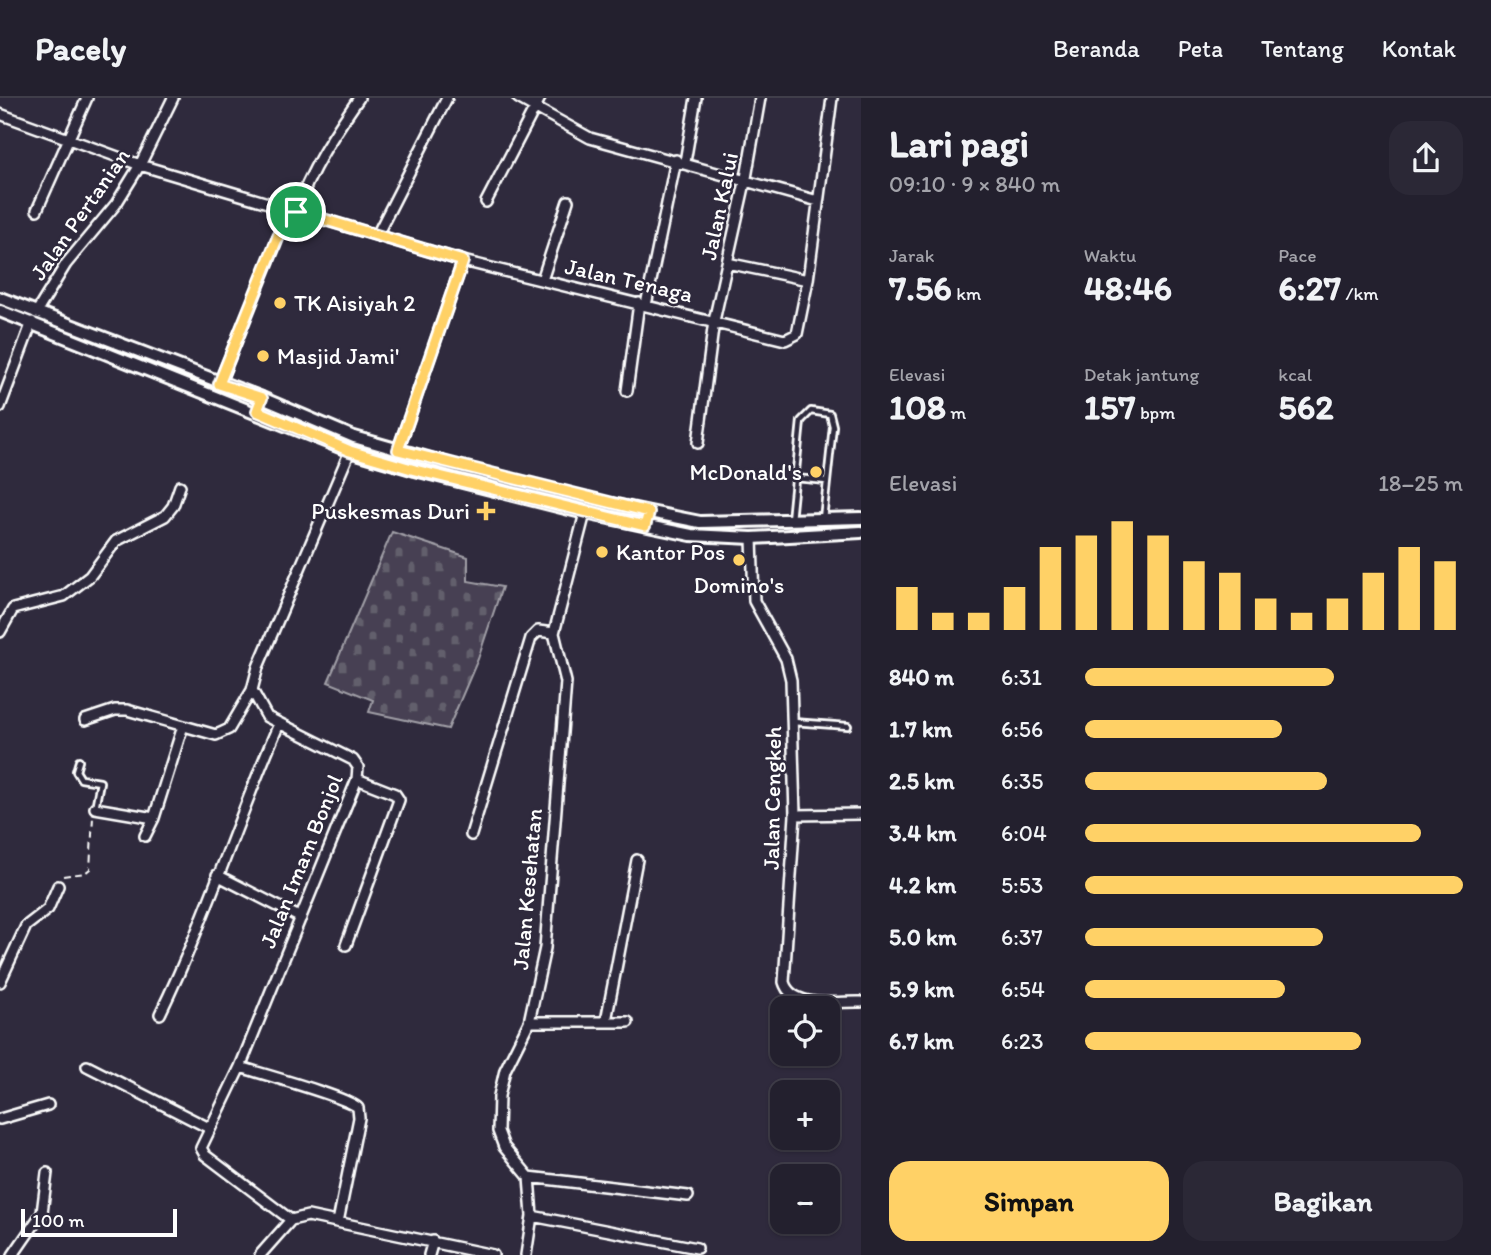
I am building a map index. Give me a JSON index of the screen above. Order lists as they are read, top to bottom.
{
  "streets": {
    "street": [
      "Jalan Kalui",
      "Jalan Pertanian",
      "Jalan Tenaga",
      "Jalan Cengkeh",
      "Jalan Imam Bonjol",
      "Jalan Kesehatan"
    ]
  },
  "crossings": [
    ["Jalan Kalui", "Jalan Tenaga"],
    ["Jalan Pertanian", "Jalan Tenaga"]
  ],
  "places": {
    "other": [
      "TK Aisiyah 2",
      "Masjid Jami'",
      "McDonald's",
      "Kantor Pos",
      "Domino's"
    ],
    "health": ["Puskesmas Duri"]
  },
  "scale_bar": "100 m",
  "page": {
    "header": "Pacely",
    "nav": [
      "Beranda",
      "Peta",
      "Tentang",
      "Kontak"
    ],
    "heading": ["Lari pagi", "09:10 · 9 × 840 m"],
    "stats": [
      ["Jarak", "7.56 km"],
      ["Waktu", "48:46"],
      ["Pace", "6:27 /km"],
      ["Elevasi", "108 m"],
      ["Detak jantung", "157 bpm"],
      ["kcal", "562"]
    ],
    "chart": ["Elevasi", "18–25 m"],
    "list": [
      {
        "name": "840 m",
        "note": "6:31"
      },
      {
        "name": "1.7 km",
        "note": "6:56"
      },
      {
        "name": "2.5 km",
        "note": "6:35"
      },
      {
        "name": "3.4 km",
        "note": "6:04"
      },
      {
        "name": "4.2 km",
        "note": "5:53"
      },
      {
        "name": "5.0 km",
        "note": "6:37"
      },
      {
        "name": "5.9 km",
        "note": "6:54"
      },
      {
        "name": "6.7 km",
        "note": "6:23"
      }
    ],
    "map_buttons": ["+", "−"],
    "buttons": ["Simpan", "Bagikan"],
    "scale": "100 m"
  }
}
